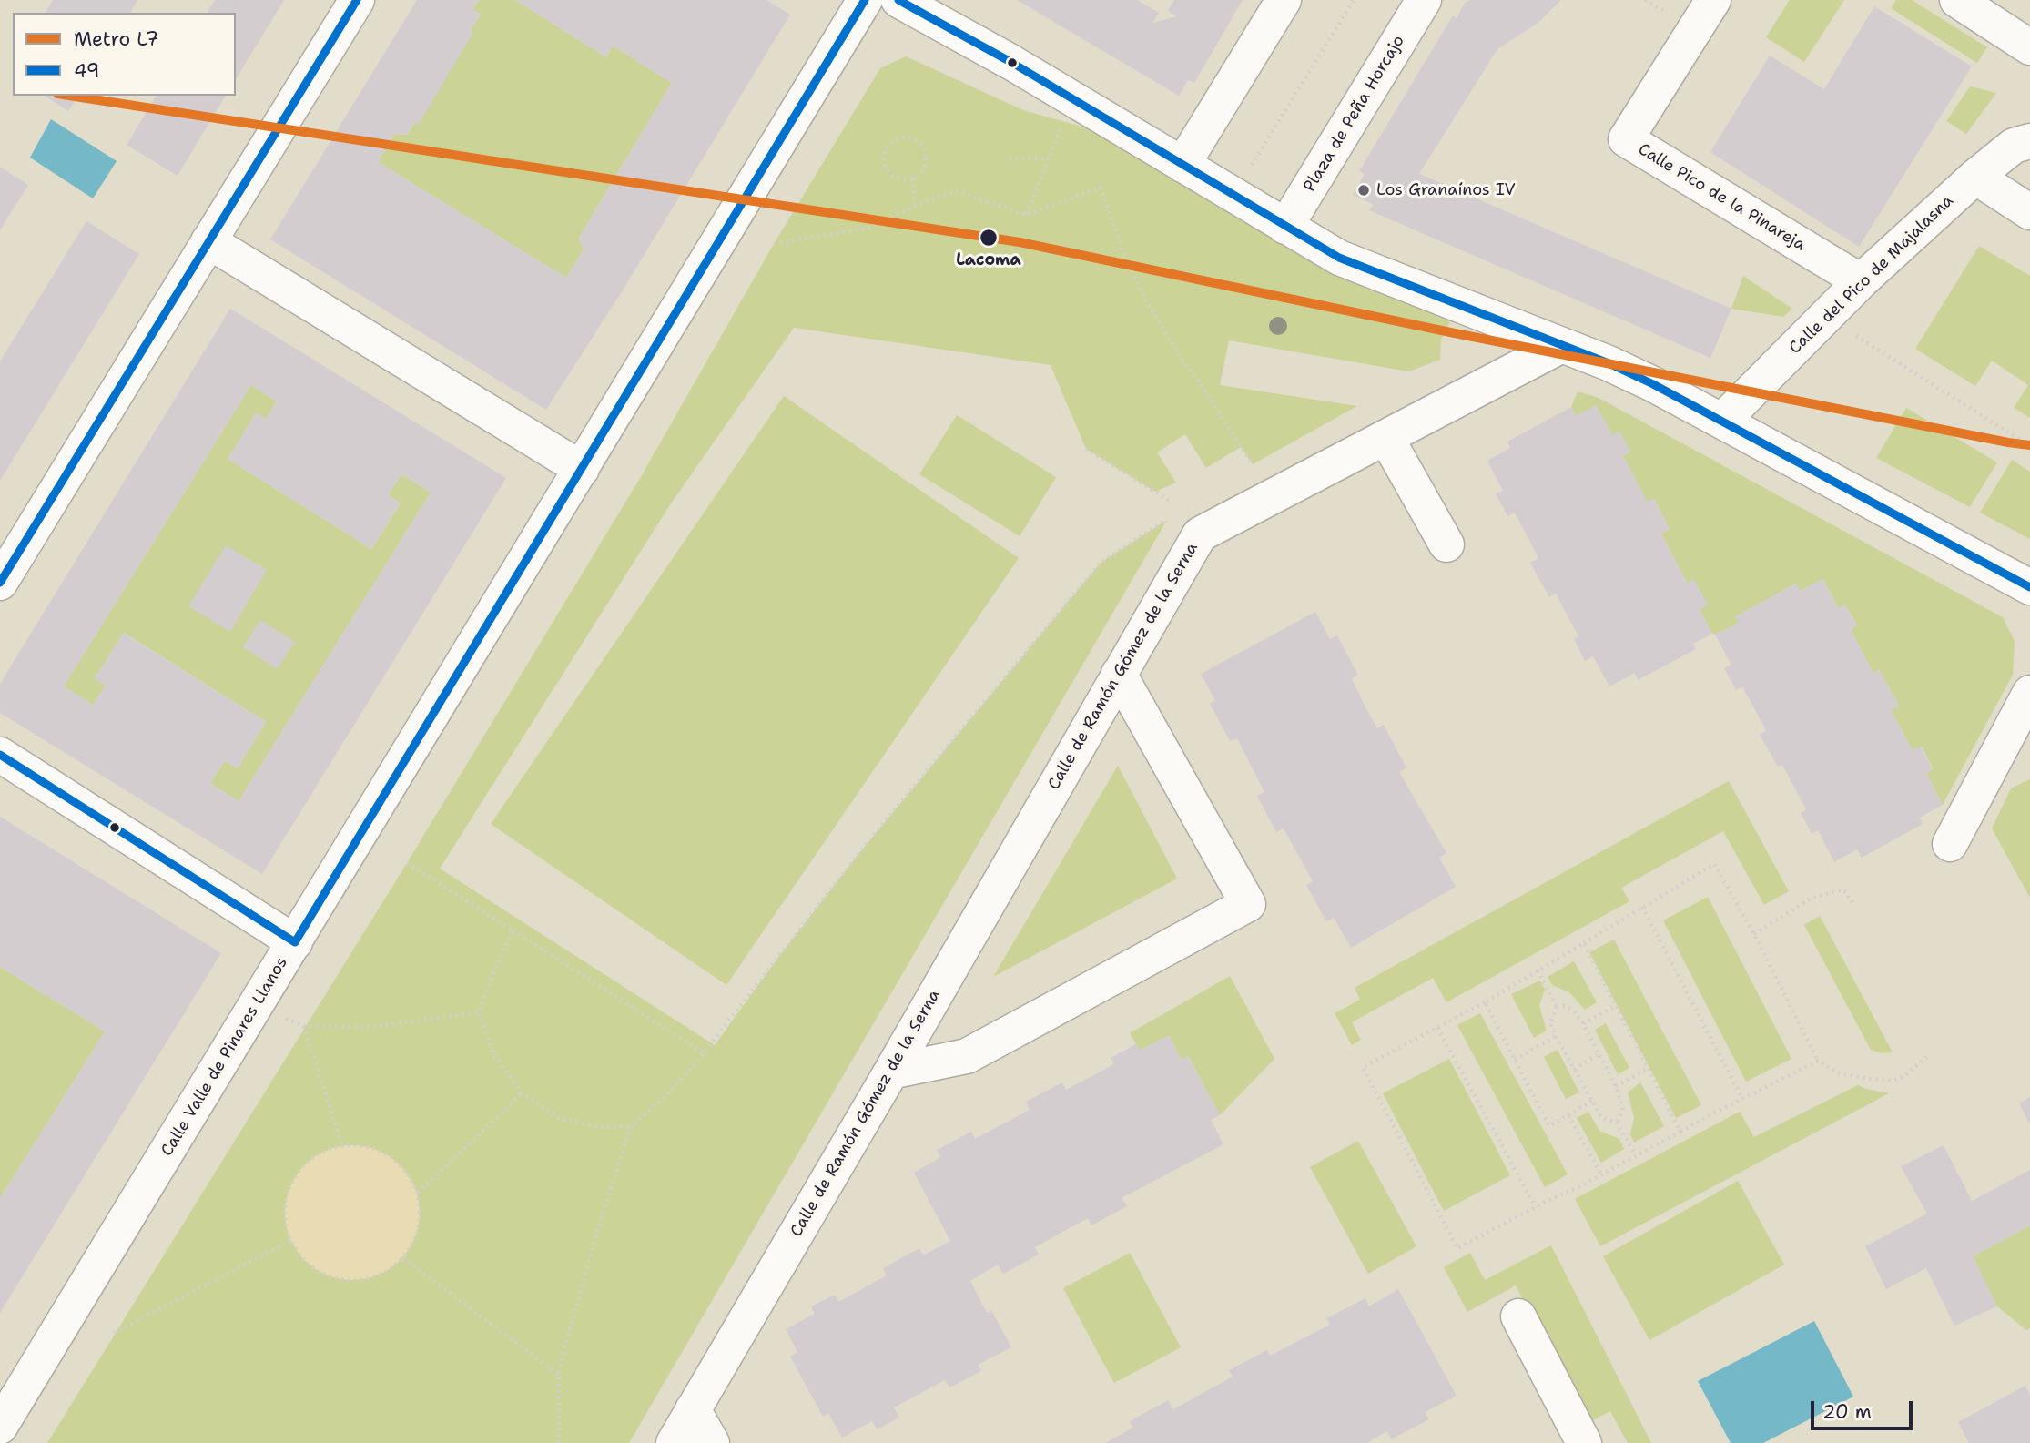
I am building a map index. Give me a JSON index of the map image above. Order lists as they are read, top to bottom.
{
  "streets": {
    "street": [
      "Plaza de Peña Horcajo",
      "Calle Pico de la Pinareja",
      "Calle del Pico de Majalasna",
      "Calle de Ramón Gómez de la Serna",
      "Calle Valle de Pinares Llanos"
    ]
  },
  "crossings": [
    ["Calle Pico de la Pinareja", "Calle del Pico de Majalasna"]
  ],
  "places": ["Los Granaínos IV", "Lacoma"],
  "lines": ["transit line 49", "metro line L7"],
  "legend": ["Metro L7", "49"],
  "scale_bar": "20 m"
}
